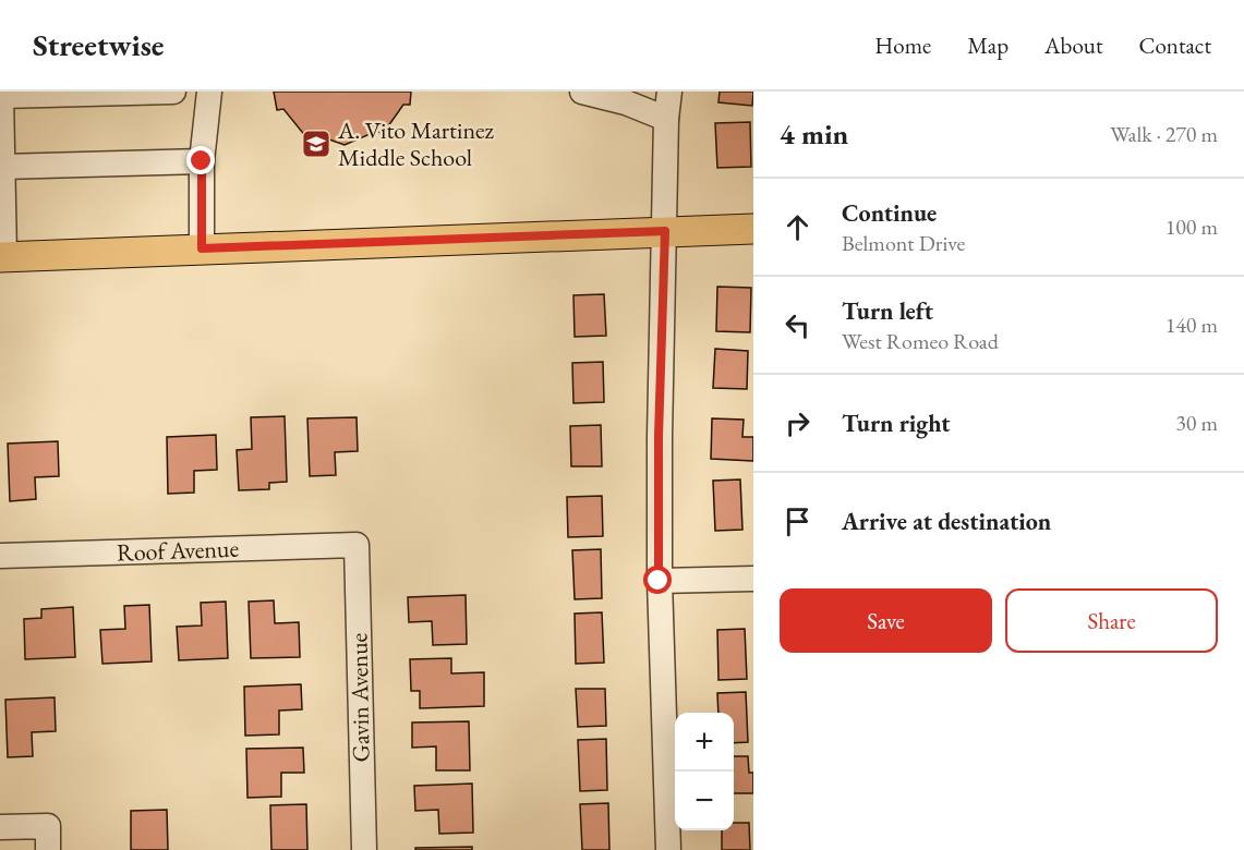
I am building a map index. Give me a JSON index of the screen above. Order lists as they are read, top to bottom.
{
  "streets": {
    "street": ["Roof Avenue", "Gavin Avenue"]
  },
  "crossings": [
    ["Roof Avenue", "Gavin Avenue"]
  ],
  "places": {
    "school or university": ["A. Vito Martinez Middle School"]
  },
  "page": {
    "header": "Streetwise",
    "nav": [
      "Home",
      "Map",
      "About",
      "Contact"
    ],
    "heading": ["4 min", "Walk · 270 m"],
    "list": [
      ["Continue", "Belmont Drive", "100 m"],
      ["Turn left", "West Romeo Road", "140 m"],
      ["Turn right", "30 m"],
      "Arrive at destination"
    ],
    "buttons": ["Save", "Share"],
    "map_buttons": ["+", "−"]
  }
}
